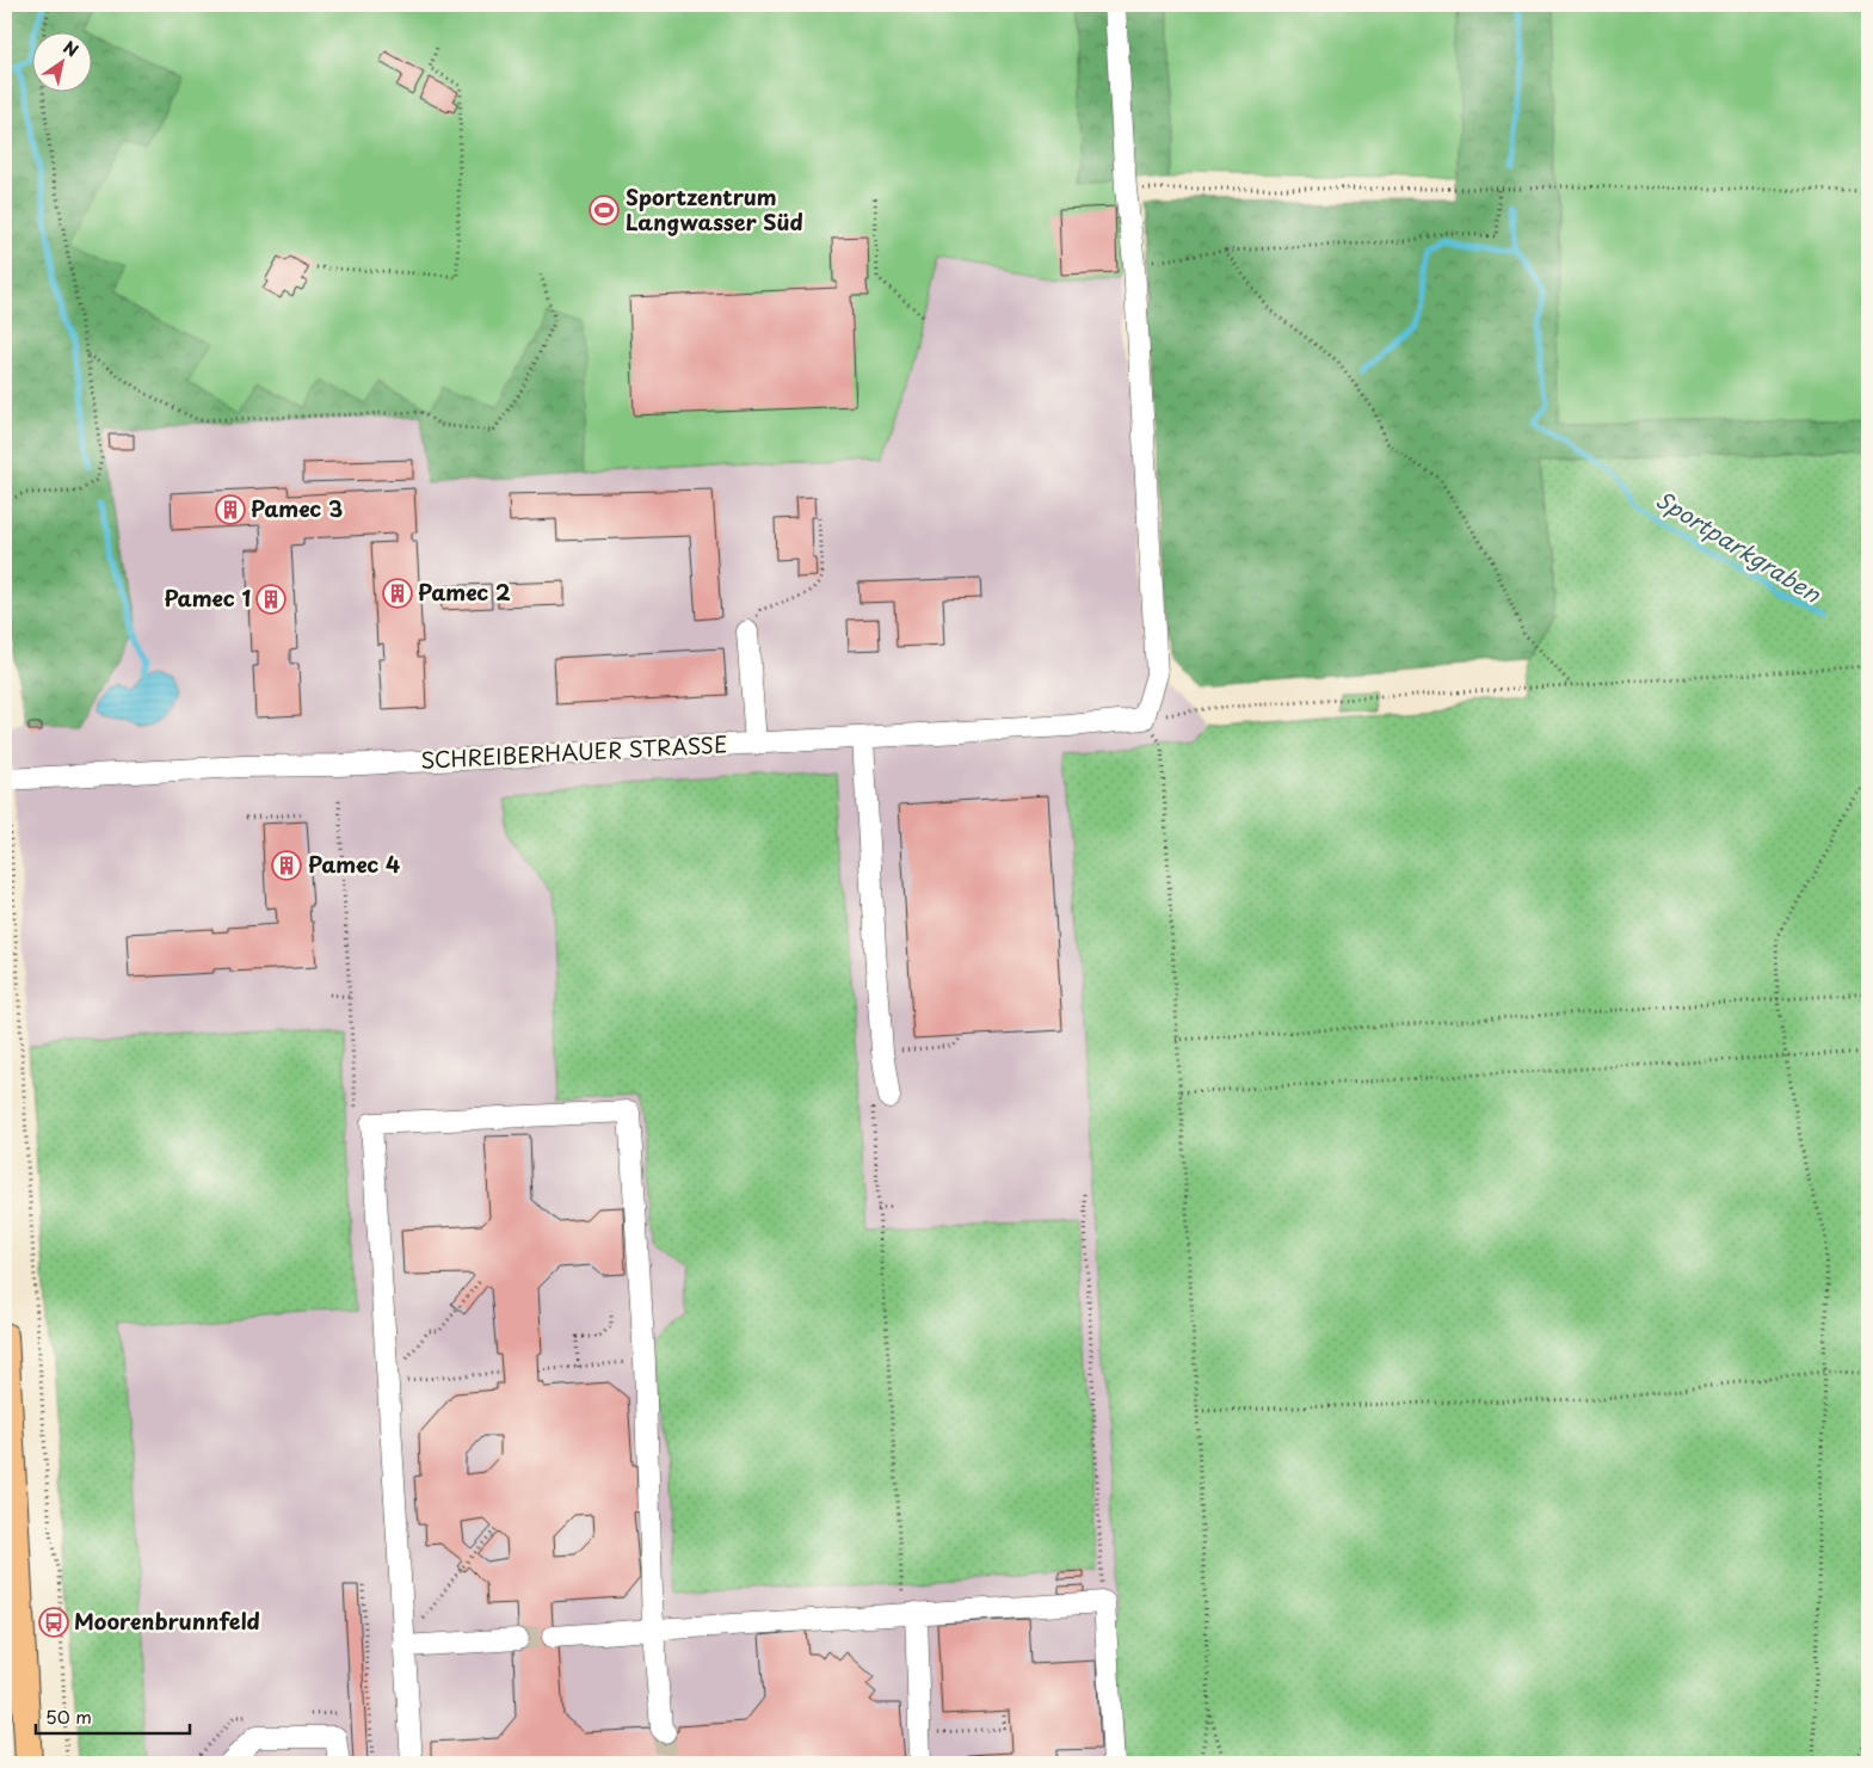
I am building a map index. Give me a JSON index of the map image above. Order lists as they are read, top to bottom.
{
  "streets": {
    "street": ["SCHREIBERHAUER STRASSE"]
  },
  "water": ["Sportparkgraben"],
  "places": {
    "sports": ["Sportzentrum Langwasser Süd"],
    "building": [
      "Pamec 3",
      "Pamec 2",
      "Pamec 1",
      "Pamec 4"
    ],
    "bus stop": ["Moorenbrunnfeld"]
  },
  "scale_bar": "50 m",
  "north": "top right"
}
